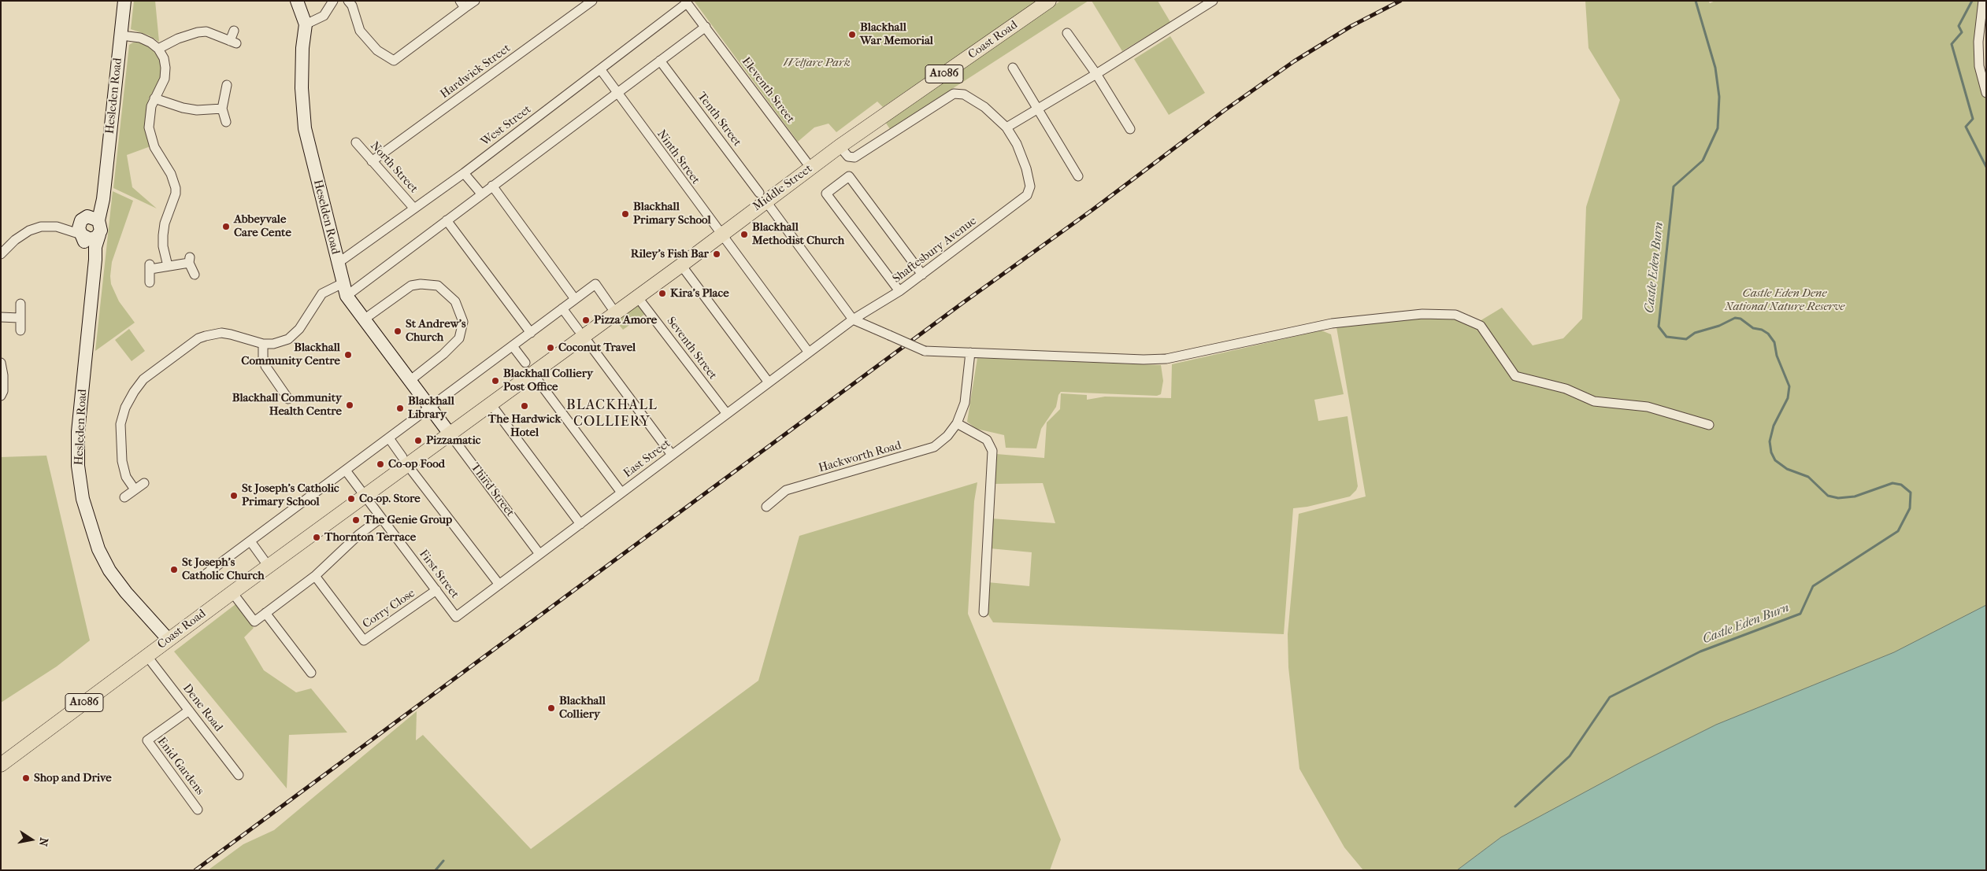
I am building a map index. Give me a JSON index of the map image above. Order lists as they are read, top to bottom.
{
  "streets": {
    "main road": [
      "Coast Road",
      "A1086",
      "Hesleden Road",
      "Middle Street",
      "Heselden Road",
      "Third Street"
    ],
    "street": [
      "Hardwick Street",
      "Eleventh Street",
      "Tenth Street",
      "West Street",
      "Ninth Street",
      "North Street",
      "Shaftesbury Avenue",
      "Seventh Street",
      "Hackworth Road",
      "East Street",
      "First Street",
      "Corry Close",
      "Dene Road",
      "Enid Gardens"
    ]
  },
  "crossings": [
    ["Coast Road", "Hesleden Road"],
    ["Coast Road", "Middle Street"],
    ["Coast Road", "First Street"],
    ["Coast Road", "Dene Road"],
    ["Hardwick Street", "North Street"],
    ["Eleventh Street", "West Street"],
    ["Eleventh Street", "Middle Street"],
    ["Tenth Street", "Middle Street"],
    ["Tenth Street", "Shaftesbury Avenue"],
    ["Tenth Street", "East Street"],
    ["West Street", "Ninth Street"],
    ["West Street", "North Street"],
    ["West Street", "Heselden Road"],
    ["Ninth Street", "Middle Street"],
    ["Ninth Street", "East Street"],
    ["Middle Street", "Seventh Street"],
    ["Middle Street", "Third Street"],
    ["Middle Street", "First Street"],
    ["Heselden Road", "Third Street"],
    ["Shaftesbury Avenue", "East Street"],
    ["Seventh Street", "East Street"],
    ["East Street", "Third Street"],
    ["East Street", "First Street"],
    ["First Street", "Corry Close"],
    ["Dene Road", "Enid Gardens"]
  ],
  "districts": ["BLACKHALL COLLIERY"],
  "water": ["Castle Eden Burn"],
  "parks": ["Welfare Park", "Castle Eden Dene National Nature Reserve"],
  "places": [
    "Blackhall War Memorial",
    "Blackhall Primary School",
    "Abbeyvale Care Cente",
    "Blackhall Methodist Church",
    "Riley's Fish Bar",
    "Kira's Place",
    "Pizza Amore",
    "St Andrew's Church",
    "Coconut Travel",
    "Blackhall Community Centre",
    "Blackhall Colliery Post Office",
    "Blackhall Community Health Centre",
    "The Hardwick Hotel",
    "Blackhall Library",
    "Pizzamatic",
    "Co-op Food",
    "St Joseph's Catholic Primary School",
    "Co-op. Store",
    "The Genie Group",
    "Thornton Terrace",
    "St Joseph's Catholic Church",
    "Blackhall Colliery",
    "Shop and Drive"
  ],
  "north": "right"
}
